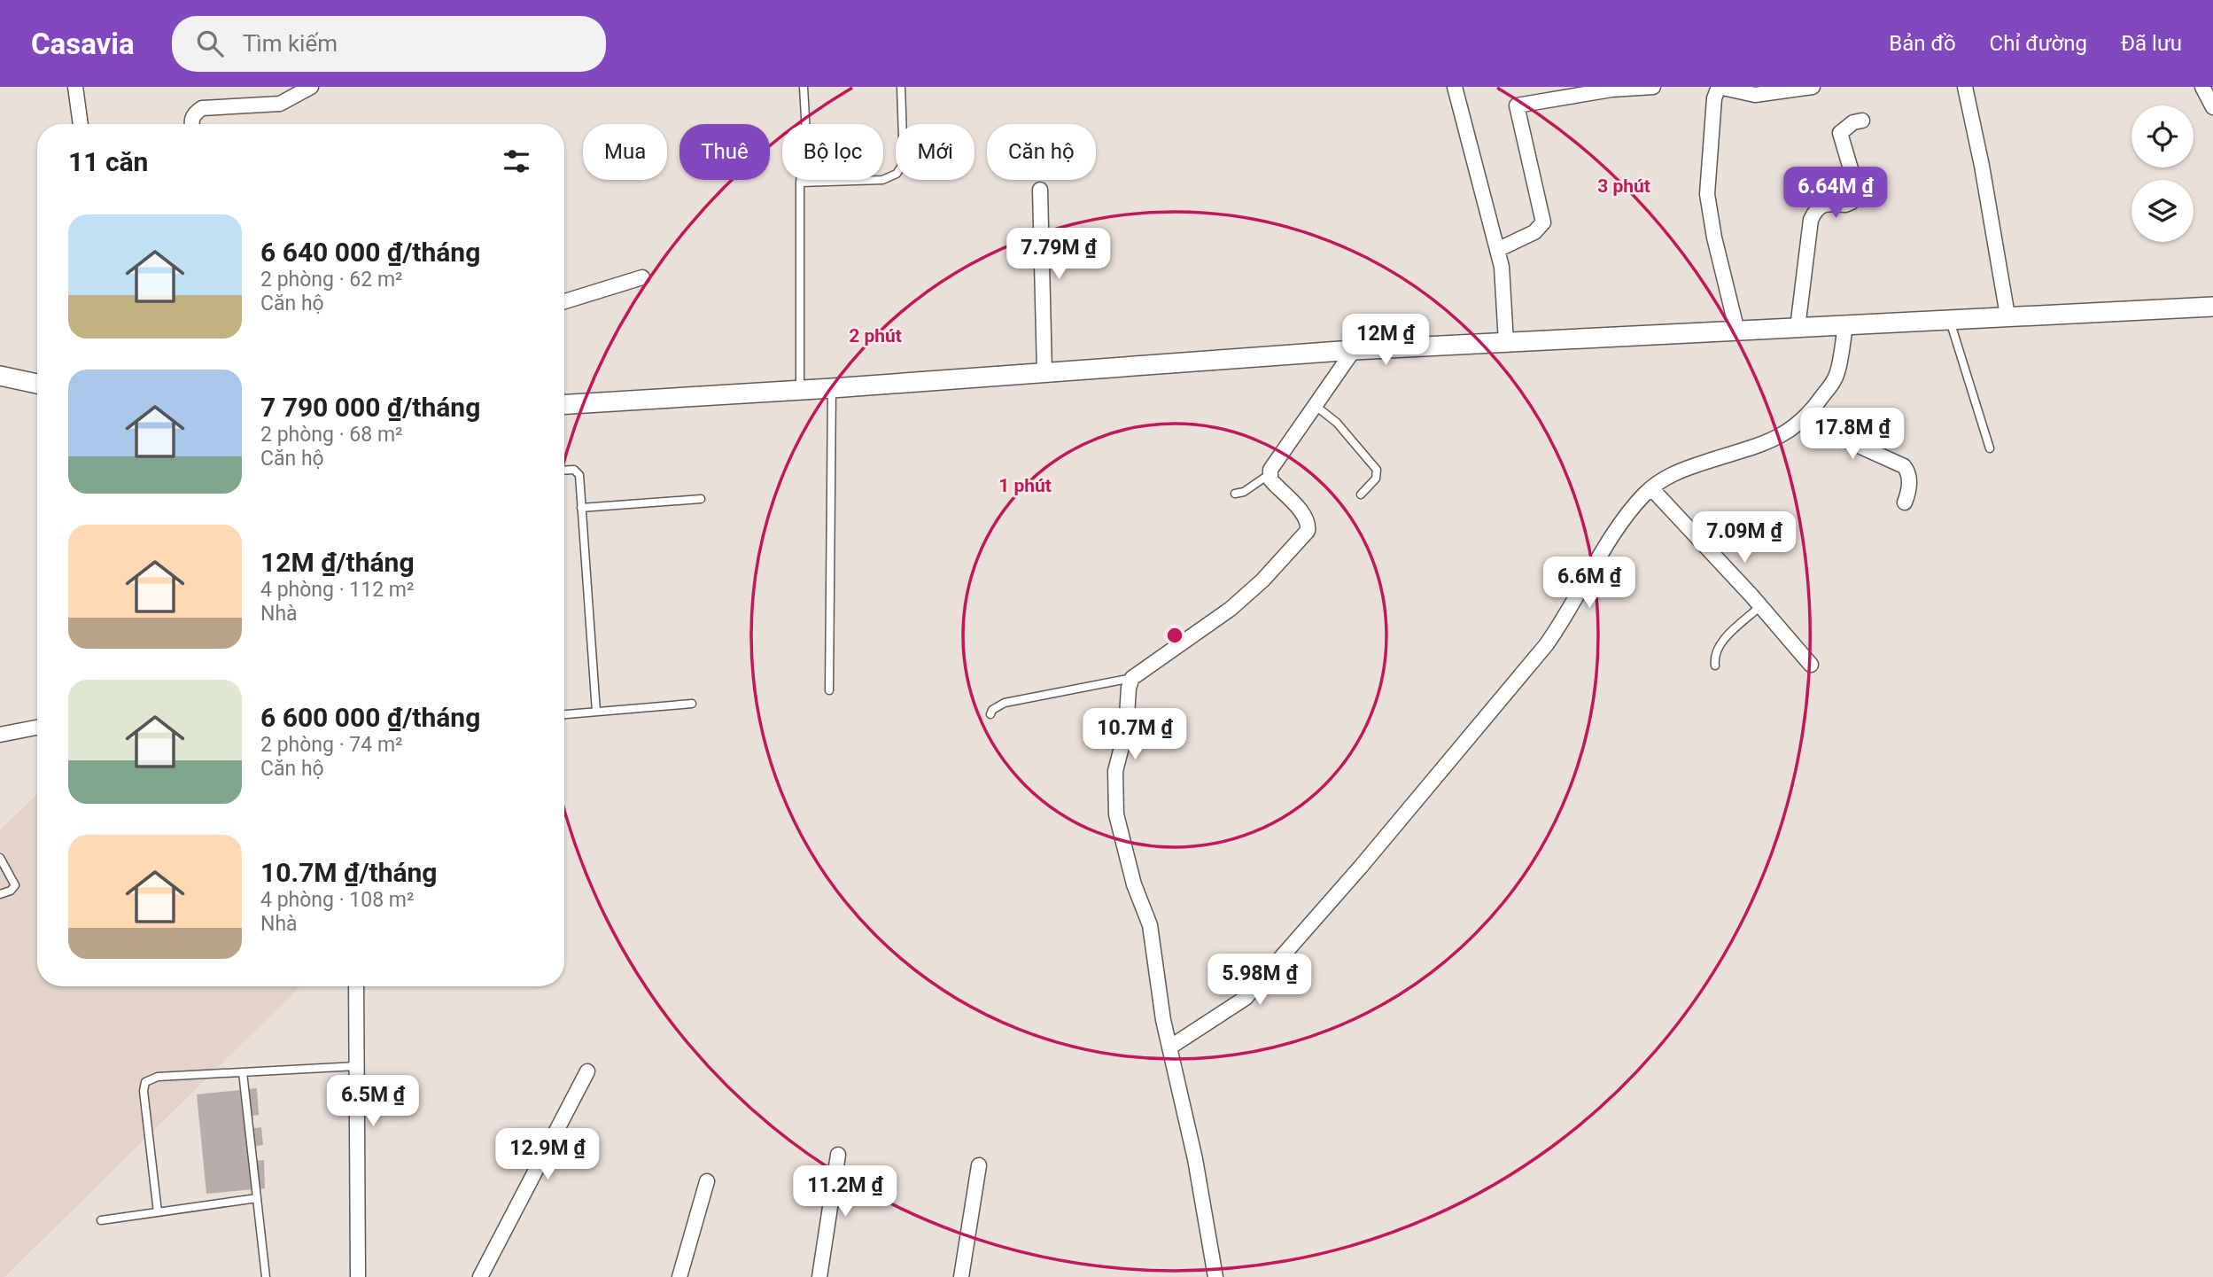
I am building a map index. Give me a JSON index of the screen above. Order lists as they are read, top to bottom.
{
  "page": {
    "header": "Casavia",
    "search": "Tìm kiếm",
    "nav": ["Bản đồ", "Chỉ đường", "Đã lưu"],
    "chip": [
      "Mua",
      "Thuê",
      "Bộ lọc",
      "Mới",
      "Căn hộ"
    ],
    "heading": "11 căn",
    "price": [
      "6.64M ₫",
      "7.79M ₫",
      "12M ₫",
      "17.8M ₫",
      "7.09M ₫",
      "6.6M ₫",
      "10.7M ₫",
      "5.98M ₫",
      "6.5M ₫",
      "12.9M ₫",
      "11.2M ₫"
    ],
    "list": [
      {
        "name": "6 640 000 ₫/tháng",
        "note": "2 phòng · 62 m² · Căn hộ"
      },
      {
        "name": "7 790 000 ₫/tháng",
        "note": "2 phòng · 68 m² · Căn hộ"
      },
      {
        "name": "12M ₫/tháng",
        "note": "4 phòng · 112 m² · Nhà"
      },
      {
        "name": "6 600 000 ₫/tháng",
        "note": "2 phòng · 74 m² · Căn hộ"
      },
      {
        "name": "10.7M ₫/tháng",
        "note": "4 phòng · 108 m² · Nhà"
      }
    ]
  },
  "rings": ["3 phút", "2 phút", "1 phút"]
}
